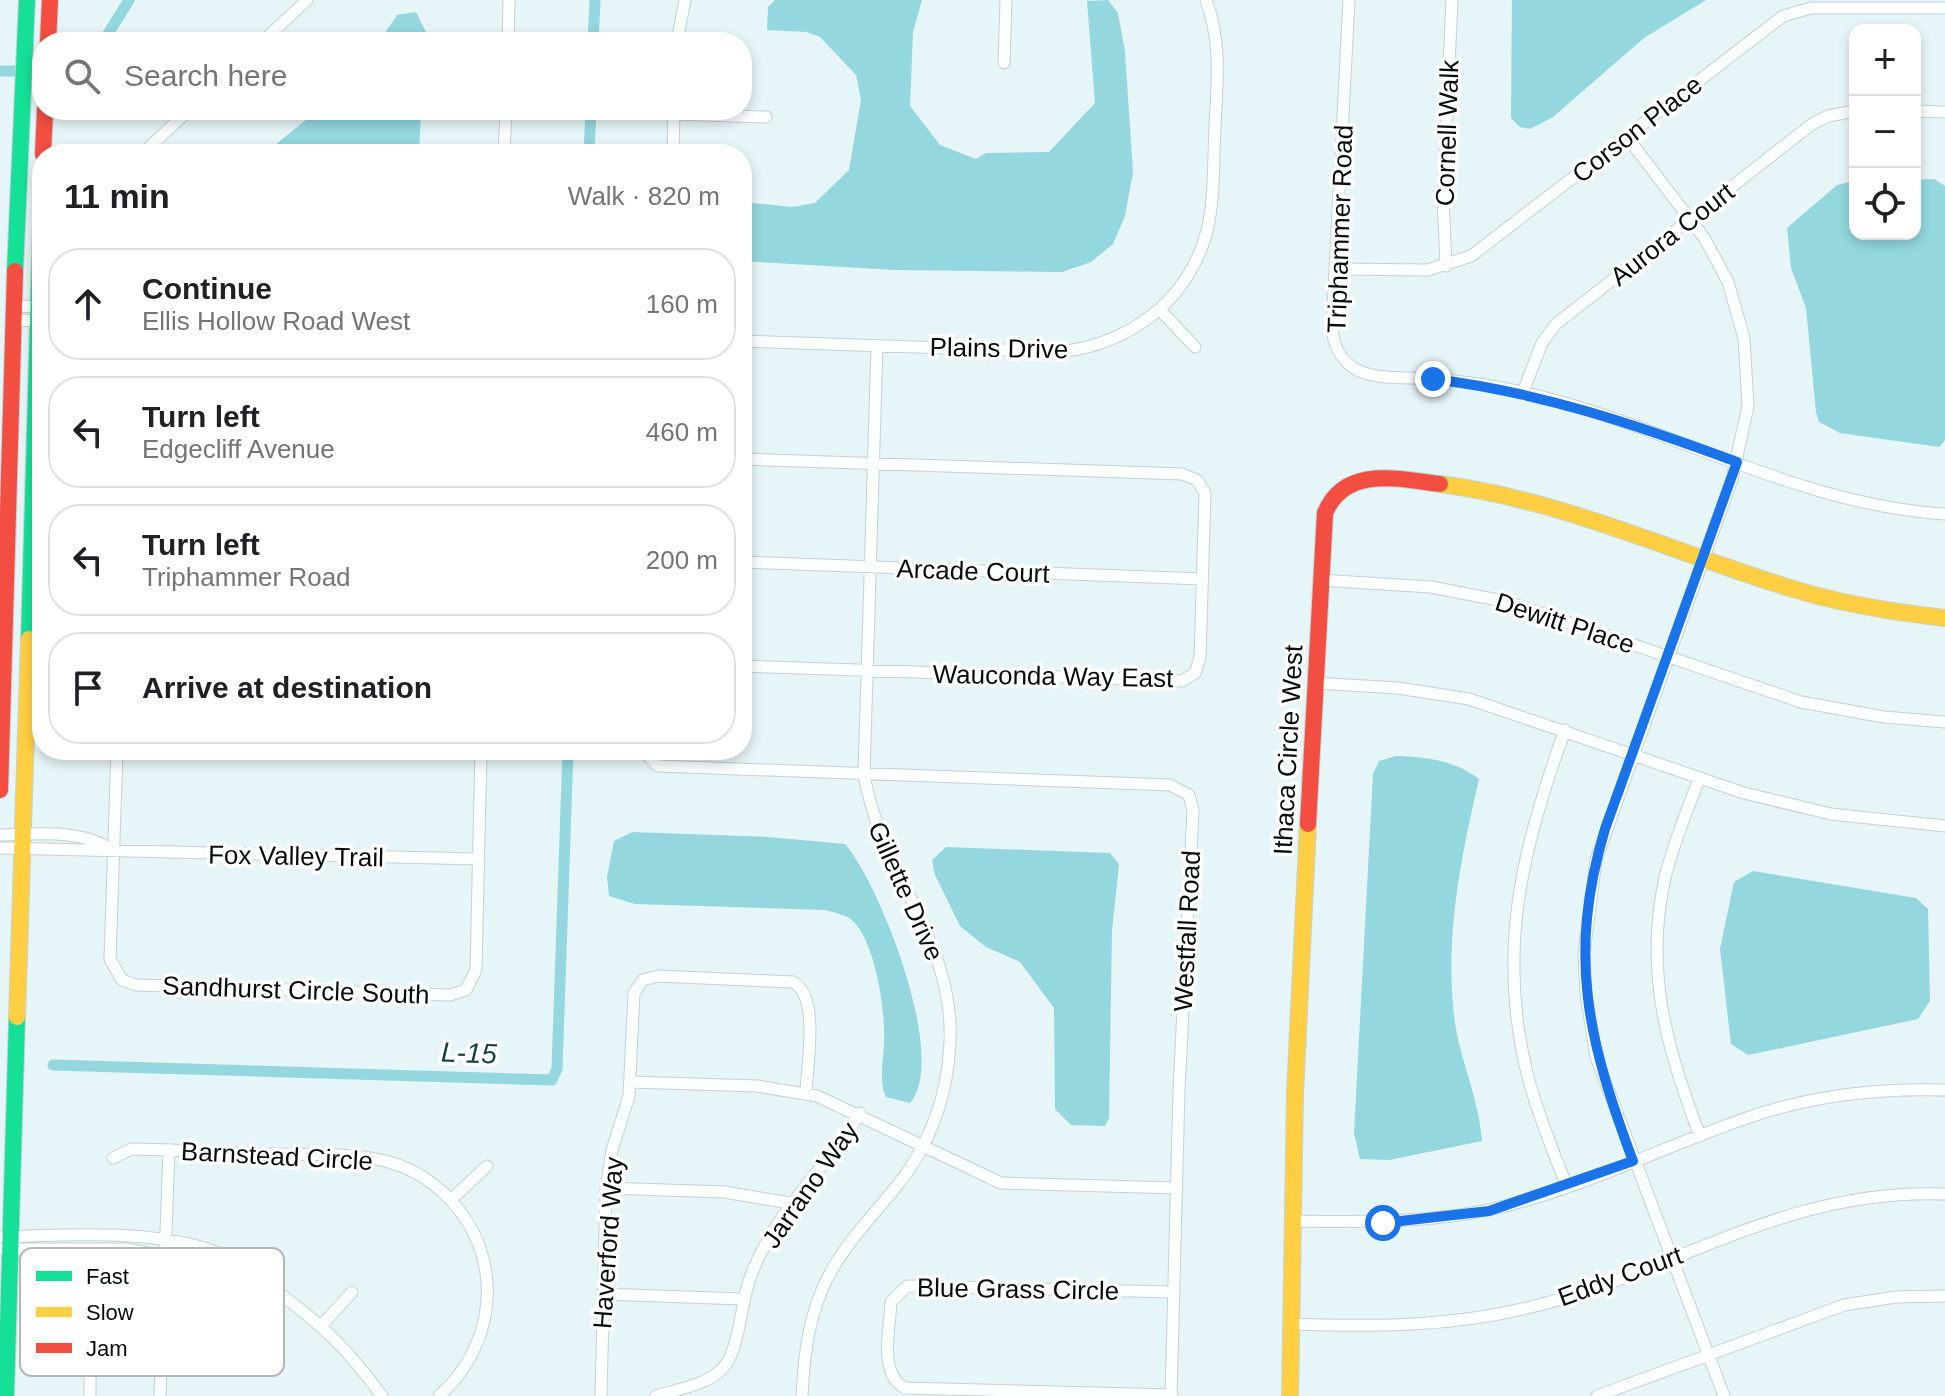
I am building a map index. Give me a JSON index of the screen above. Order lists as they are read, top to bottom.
{
  "streets": {
    "main road": ["Ithaca Circle West"],
    "street": [
      "Corson Place",
      "Cornell Walk",
      "Triphammer Road",
      "Aurora Court",
      "Plains Drive",
      "Arcade Court",
      "Dewitt Place",
      "Wauconda Way East",
      "Fox Valley Trail",
      "Gillette Drive",
      "Westfall Road",
      "Sandhurst Circle South",
      "Barnstead Circle",
      "Jarrano Way",
      "Haverford Way",
      "Eddy Court",
      "Blue Grass Circle"
    ]
  },
  "crossings": [
    ["Corson Place", "Cornell Walk"],
    ["Corson Place", "Triphammer Road"],
    ["Triphammer Road", "Aurora Court"],
    ["Plains Drive", "Gillette Drive"],
    ["Arcade Court", "Wauconda Way East"],
    ["Arcade Court", "Gillette Drive"],
    ["Dewitt Place", "Ithaca Circle West"],
    ["Wauconda Way East", "Gillette Drive"],
    ["Ithaca Circle West", "Eddy Court"],
    ["Fox Valley Trail", "Sandhurst Circle South"],
    ["Gillette Drive", "Westfall Road"],
    ["Westfall Road", "Blue Grass Circle"]
  ],
  "water": ["L-15"],
  "legend": ["Fast", "Slow", "Jam"],
  "page": {
    "map_buttons": ["+", "−"],
    "search": "Search here",
    "heading": ["11 min", "Walk · 820 m"],
    "list": [
      ["Continue", "Ellis Hollow Road West", "160 m"],
      ["Turn left", "Edgecliff Avenue", "460 m"],
      ["Turn left", "Triphammer Road", "200 m"],
      "Arrive at destination"
    ]
  }
}
